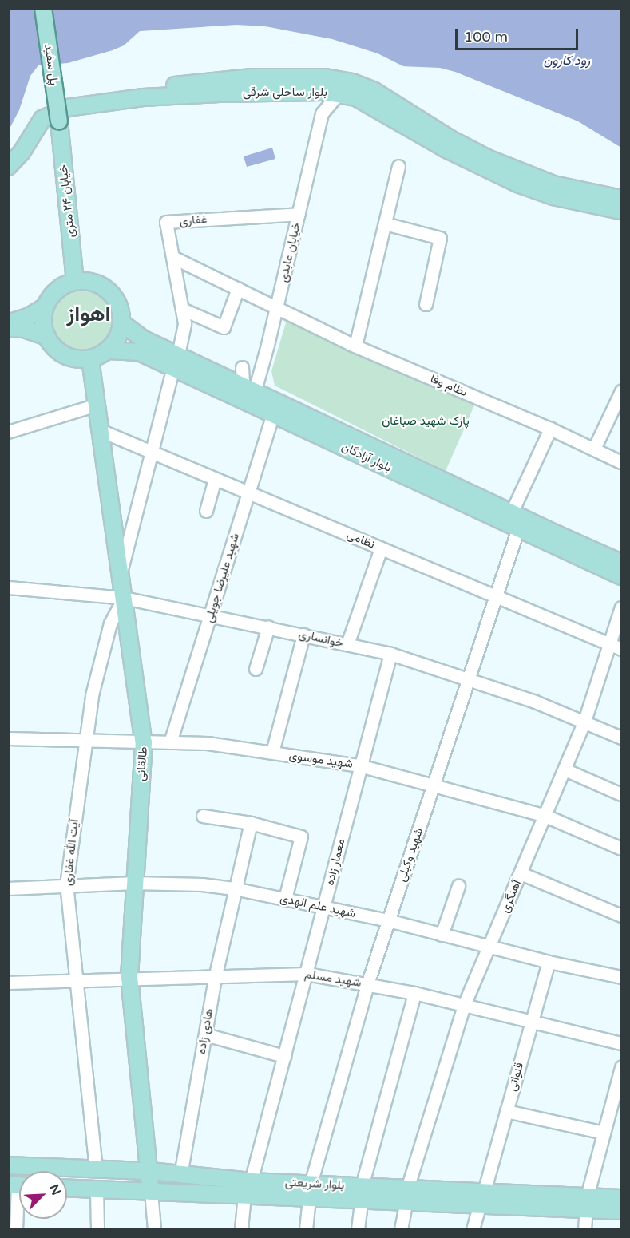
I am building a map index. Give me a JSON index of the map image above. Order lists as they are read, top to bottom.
{
  "streets": {
    "main road": [
      "پل سفید",
      "بلوار ساحلی شرقی",
      "خیابان ۲۴ متری",
      "بلوار آزادگان",
      "طالقانی",
      "بلوار شریعتی"
    ],
    "street": [
      "غفاری",
      "خیابان عابدی",
      "نظام وفا",
      "نظامی",
      "شهید علیرضا جویلی",
      "خوانساری",
      "شهید موسوی",
      "آیت الله غفاری",
      "شهید وکیلی",
      "معمار زاده",
      "آهنگری",
      "شهید علم الهدی",
      "شهید مسلم",
      "هادی زاده",
      "قنواتی"
    ]
  },
  "crossings": [
    ["پل سفید", "خیابان ۲۴ متری"],
    ["خیابان ۲۴ متری", "بلوار آزادگان"],
    ["خیابان ۲۴ متری", "طالقانی"],
    ["غفاری", "خیابان عابدی"],
    ["غفاری", "نظام وفا"],
    ["غفاری", "بلوار آزادگان"],
    ["خیابان عابدی", "نظام وفا"],
    ["خیابان عابدی", "بلوار آزادگان"],
    ["بلوار آزادگان", "شهید علیرضا جویلی"],
    ["بلوار آزادگان", "طالقانی"],
    ["بلوار آزادگان", "شهید وکیلی"],
    ["نظامی", "شهید علیرضا جویلی"],
    ["نظامی", "طالقانی"],
    ["نظامی", "شهید وکیلی"],
    ["نظامی", "آهنگری"],
    ["شهید علیرضا جویلی", "خوانساری"],
    ["شهید علیرضا جویلی", "شهید موسوی"],
    ["خوانساری", "طالقانی"],
    ["خوانساری", "آیت الله غفاری"],
    ["خوانساری", "شهید وکیلی"],
    ["خوانساری", "معمار زاده"],
    ["خوانساری", "آهنگری"],
    ["شهید موسوی", "طالقانی"],
    ["شهید موسوی", "آیت الله غفاری"],
    ["شهید موسوی", "شهید وکیلی"],
    ["شهید موسوی", "معمار زاده"],
    ["شهید موسوی", "آهنگری"],
    ["طالقانی", "آیت الله غفاری"],
    ["طالقانی", "شهید علم الهدی"],
    ["طالقانی", "شهید مسلم"],
    ["طالقانی", "بلوار شریعتی"],
    ["آیت الله غفاری", "شهید علم الهدی"],
    ["آیت الله غفاری", "شهید مسلم"],
    ["آیت الله غفاری", "بلوار شریعتی"],
    ["شهید وکیلی", "شهید علم الهدی"],
    ["شهید وکیلی", "شهید مسلم"],
    ["شهید وکیلی", "بلوار شریعتی"],
    ["معمار زاده", "شهید علم الهدی"],
    ["معمار زاده", "شهید مسلم"],
    ["معمار زاده", "بلوار شریعتی"],
    ["آهنگری", "شهید علم الهدی"],
    ["آهنگری", "شهید مسلم"],
    ["آهنگری", "بلوار شریعتی"],
    ["شهید علم الهدی", "هادی زاده"],
    ["شهید علم الهدی", "قنواتی"],
    ["شهید مسلم", "هادی زاده"],
    ["شهید مسلم", "قنواتی"],
    ["هادی زاده", "بلوار شریعتی"],
    ["قنواتی", "بلوار شریعتی"]
  ],
  "districts": ["اهواز"],
  "water": ["رود کارون"],
  "parks": ["پارک شهید صباغان"],
  "scale_bar": "100 m",
  "north": "top right"
}
